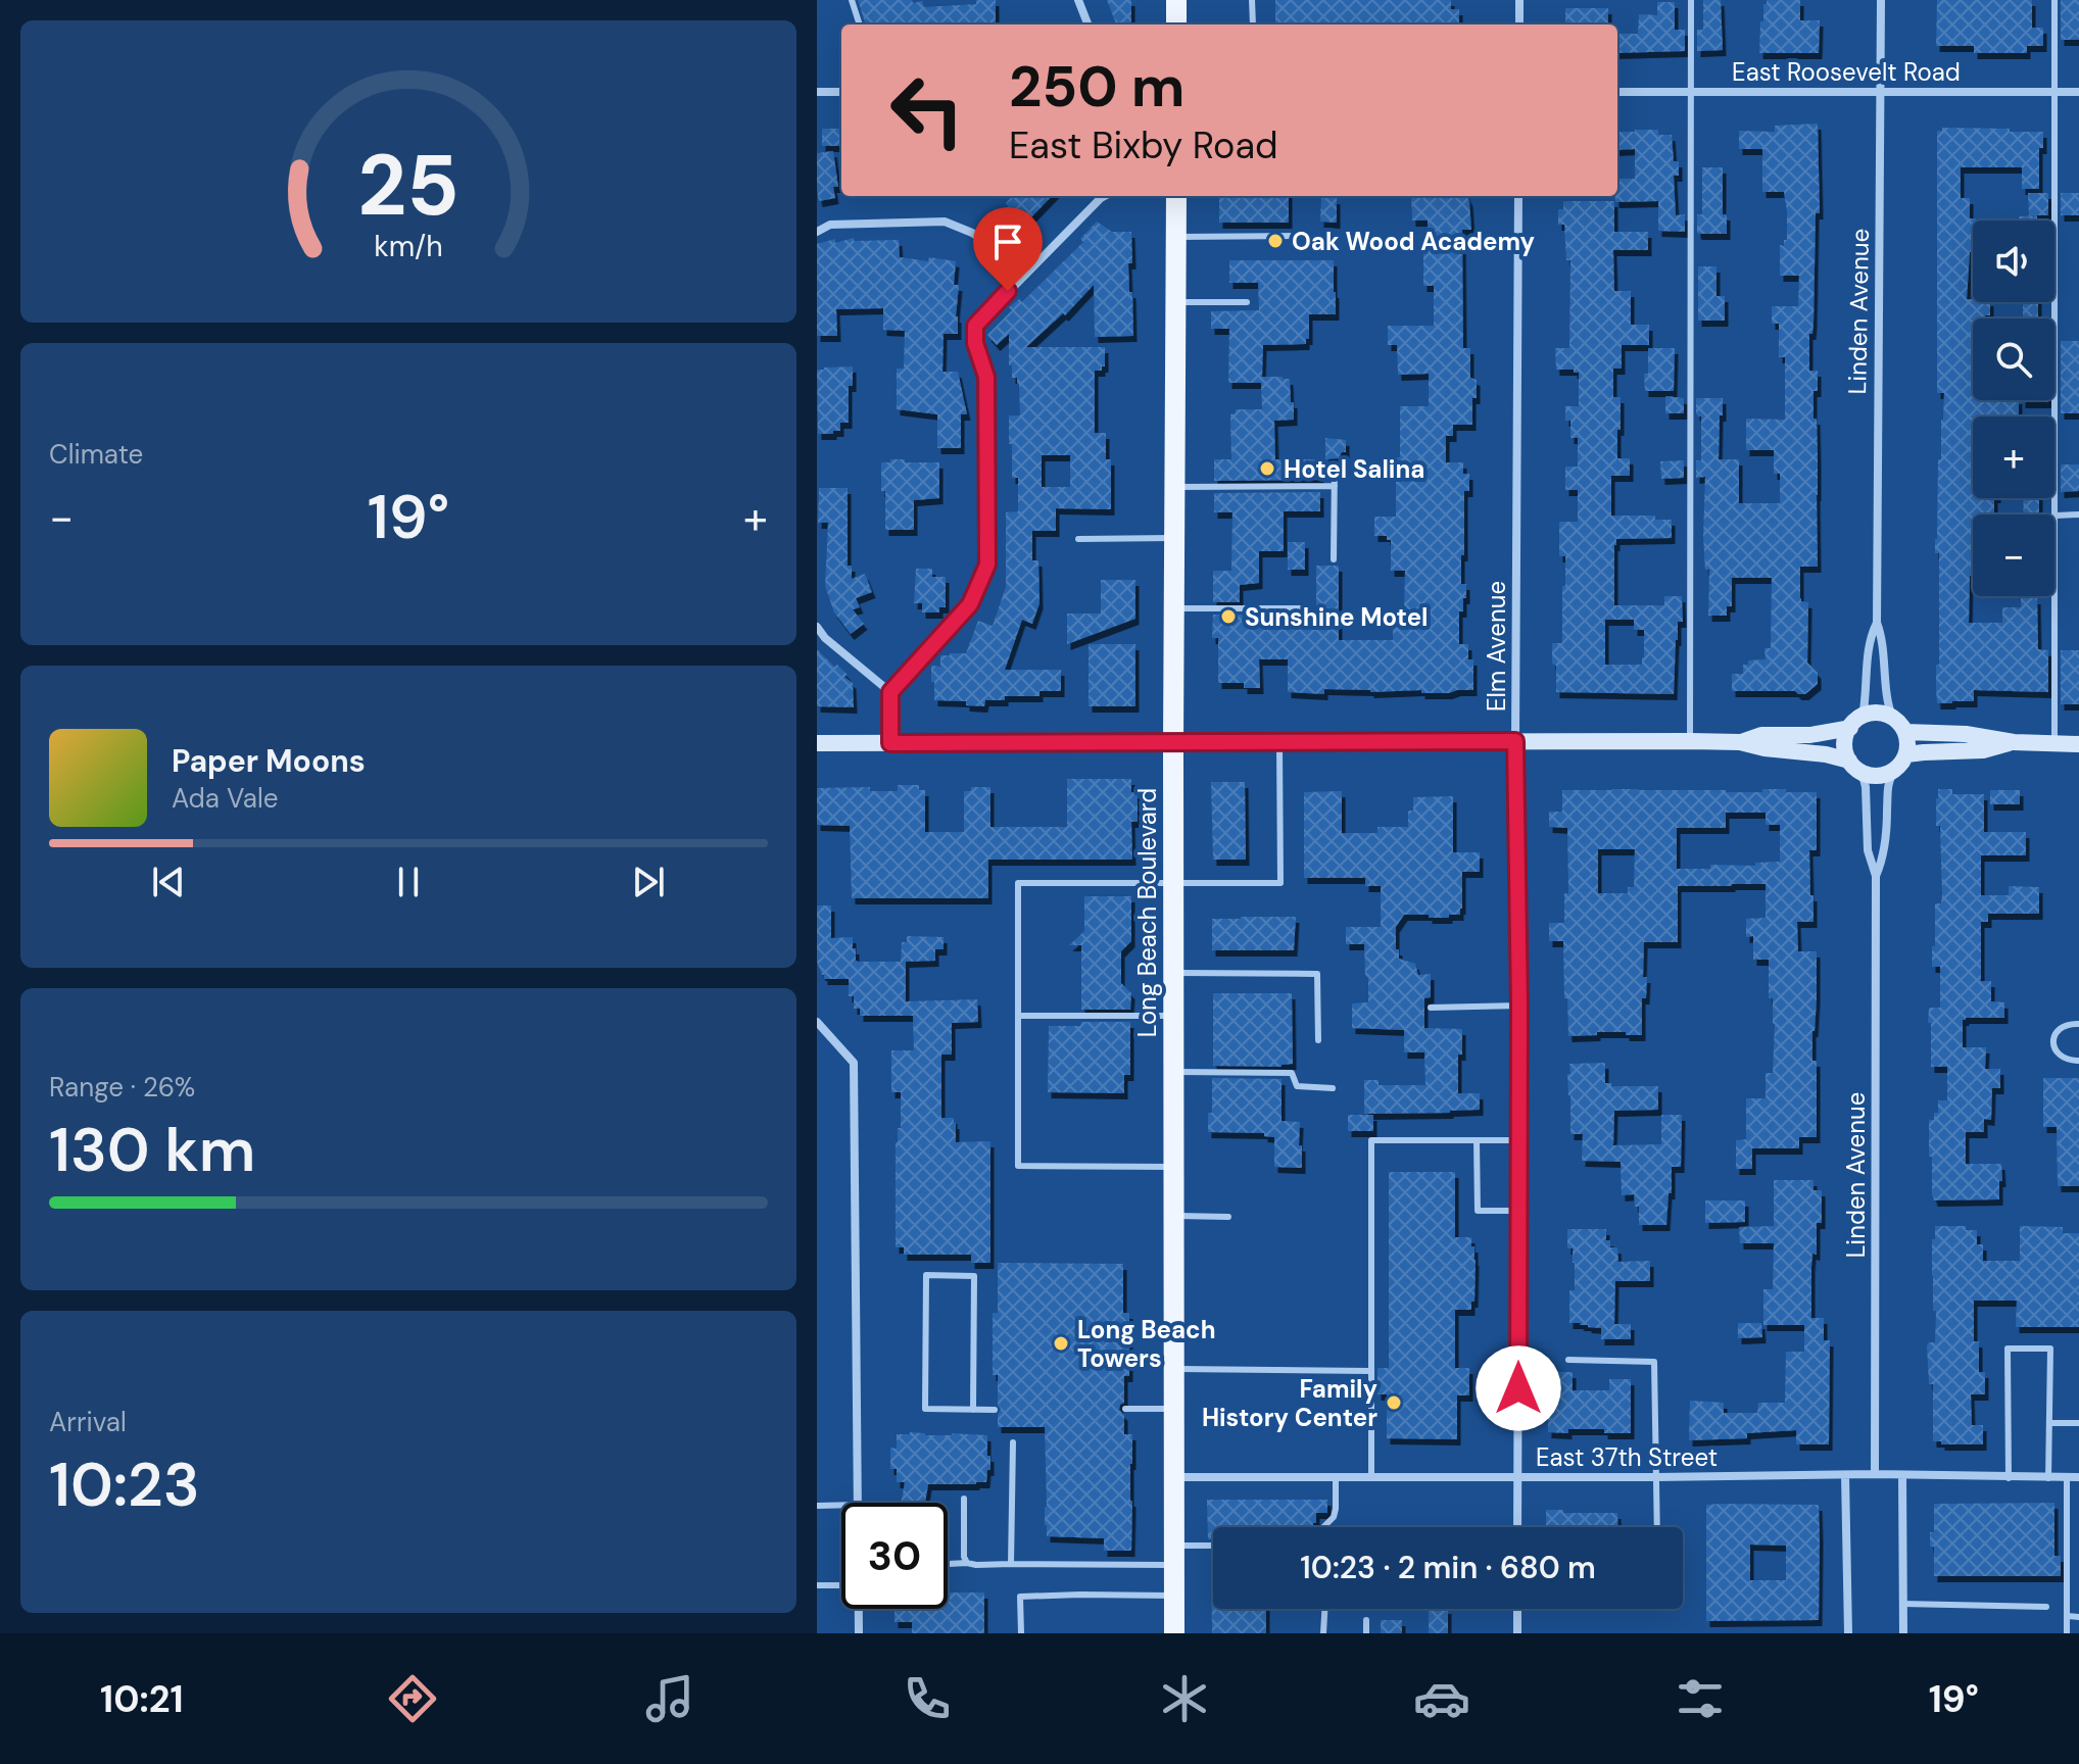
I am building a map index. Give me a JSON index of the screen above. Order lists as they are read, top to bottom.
{
  "streets": {
    "main road": ["Long Beach Boulevard"],
    "street": [
      "East Roosevelt Road",
      "Linden Avenue",
      "Elm Avenue",
      "East 37th Street"
    ]
  },
  "crossings": [
    ["East Roosevelt Road", "Linden Avenue"],
    ["Linden Avenue", "East 37th Street"],
    ["Elm Avenue", "East 37th Street"],
    ["Long Beach Boulevard", "East 37th Street"]
  ],
  "places": [
    "Oak Wood Academy",
    "Hotel Salina",
    "Sunshine Motel",
    "Long Beach Towers",
    "Family History Center"
  ],
  "page": {
    "turn": ["250 m", "East Bixby Road"],
    "map_buttons": ["+", "−"],
    "tile": [
      "Climate",
      ["Range · 26%", "130 km"],
      ["Arrival", "10:23"]
    ],
    "heat": ["−", "19°", "+"],
    "song": ["Paper Moons", "Ada Vale"],
    "limit": "30",
    "trip": "10:23 · 2 min · 680 m",
    "tabs": ["10:21", "19°"],
    "gauge": ["25", "km/h"]
  }
}
